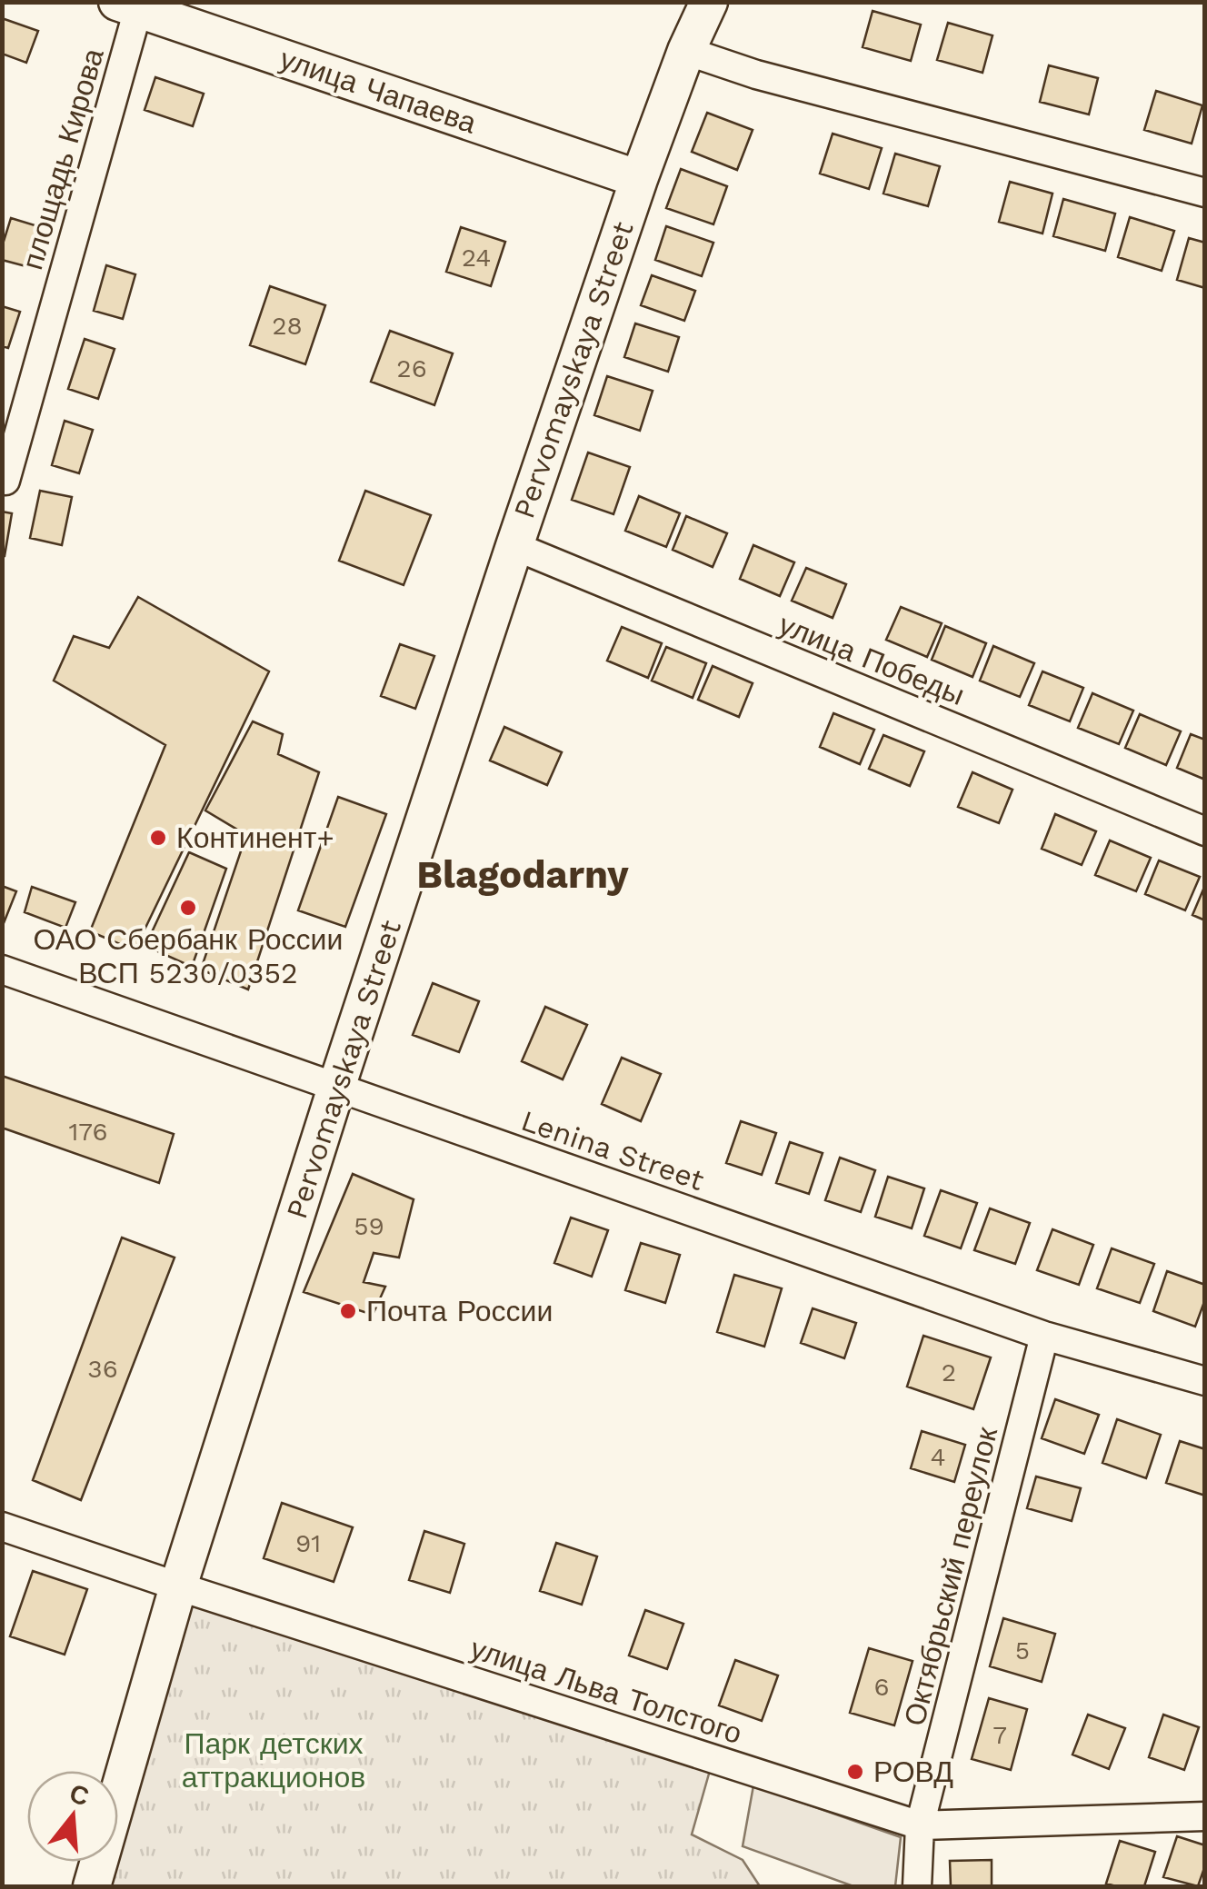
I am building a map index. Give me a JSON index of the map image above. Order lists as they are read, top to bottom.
{
  "streets": {
    "main road": ["улица Чапаева", "Pervomayskaya Street"],
    "street": [
      "площадь Кирова",
      "улица Победы",
      "Lenina Street",
      "Октябрьский переулок",
      "улица Льва Толстого"
    ]
  },
  "crossings": [
    ["улица Чапаева", "площадь Кирова"],
    ["улица Чапаева", "Pervomayskaya Street"],
    ["Pervomayskaya Street", "улица Победы"],
    ["Pervomayskaya Street", "Lenina Street"],
    ["Pervomayskaya Street", "улица Льва Толстого"],
    ["Lenina Street", "Октябрьский переулок"],
    ["Октябрьский переулок", "улица Льва Толстого"]
  ],
  "districts": ["Blagodarny"],
  "parks": ["Парк детских аттракционов"],
  "places": [
    "Континент+",
    "ОАО Сбербанк России ВСП 5230/0352",
    "Почта России",
    "РОВД"
  ],
  "house_numbers": [
    "24",
    "28",
    "26",
    "176",
    "59",
    "36",
    "2",
    "4",
    "91",
    "5",
    "6",
    "7"
  ],
  "north": "top"
}
